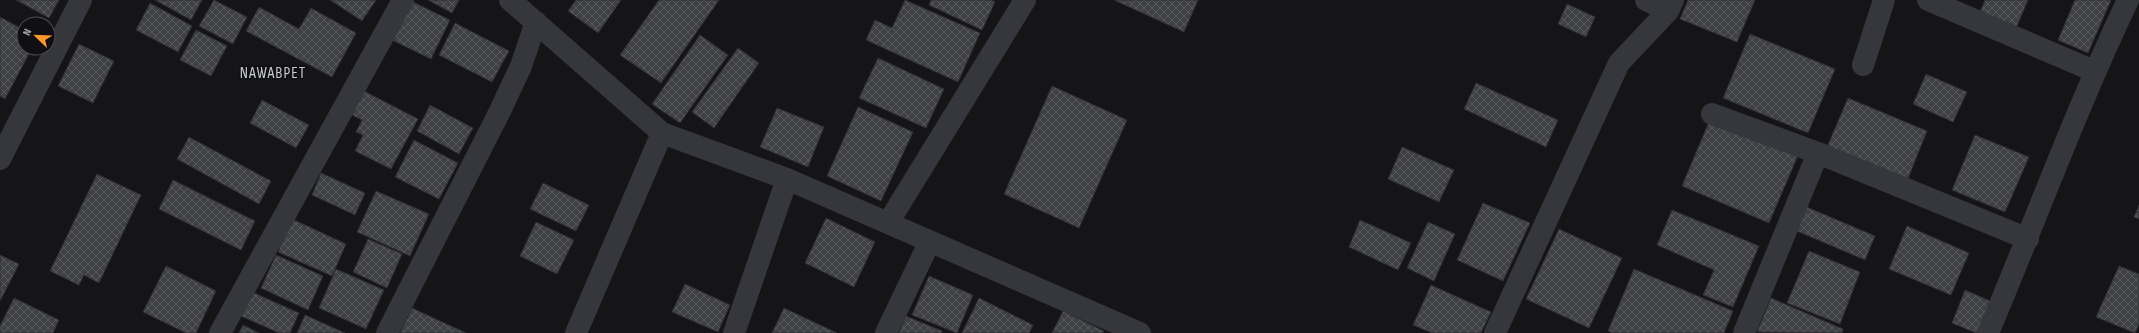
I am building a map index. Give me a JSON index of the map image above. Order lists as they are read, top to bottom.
{
  "districts": ["NAWABPET"],
  "north": "top left"
}
